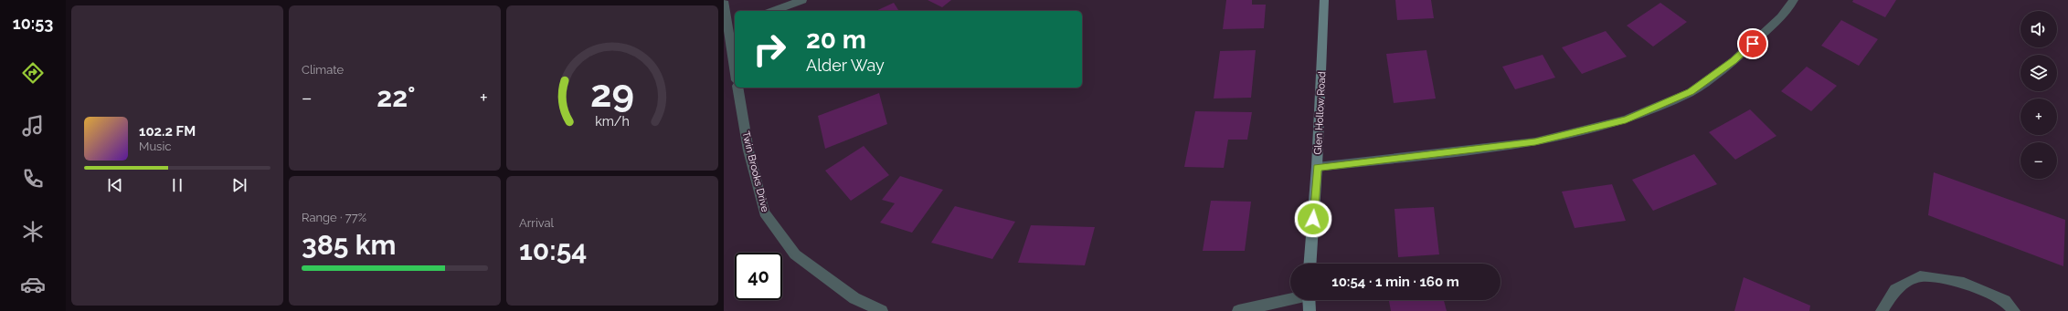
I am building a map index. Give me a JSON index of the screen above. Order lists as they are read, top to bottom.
{
  "streets": {
    "street": ["Glen Hollow Road", "Twin Brooks Drive"]
  },
  "page": {
    "tabs": "10:53",
    "tile": [
      "Climate",
      ["Range · 77%", "385 km"],
      ["Arrival", "10:54"]
    ],
    "map_buttons": ["+", "−"],
    "turn": ["20 m", "Alder Way"],
    "heat": ["−", "22°", "+"],
    "song": ["102.2 FM", "Music"],
    "limit": "40",
    "trip": "10:54 · 1 min · 160 m",
    "gauge": ["29", "km/h"]
  }
}
